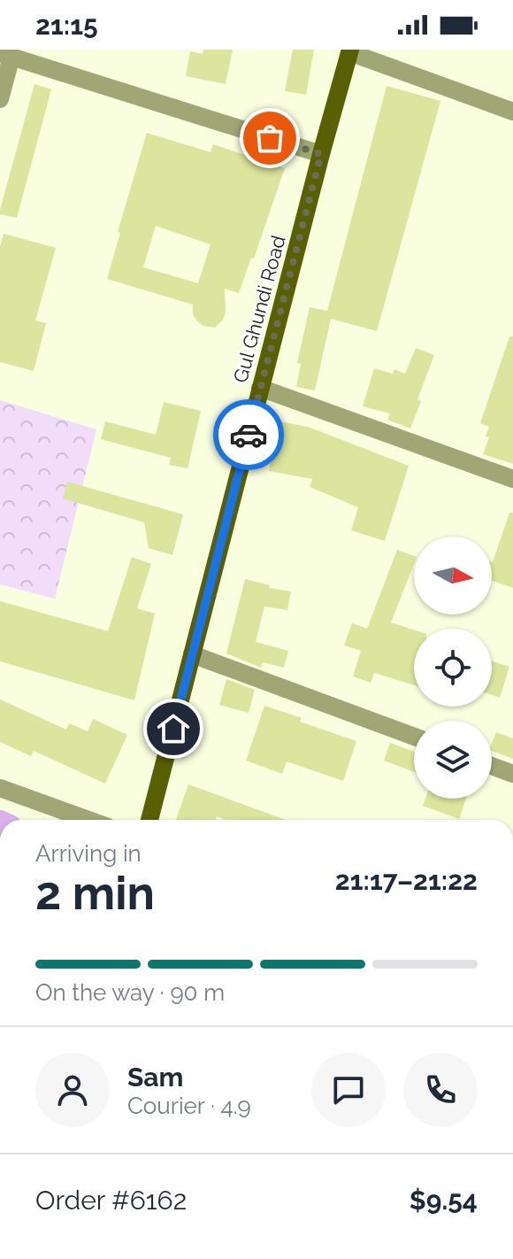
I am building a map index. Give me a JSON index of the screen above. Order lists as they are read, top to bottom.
{
  "streets": {
    "main road": ["Gul Ghundi Road"]
  },
  "north": "right",
  "page": {
    "status": "21:15",
    "heading": ["2 min", "Arriving in", "21:17–21:22"],
    "panel": [
      "Sam",
      "Courier · 4.9",
      "Order #6162",
      "$9.54"
    ],
    "bar": "On the way · 90 m"
  }
}
